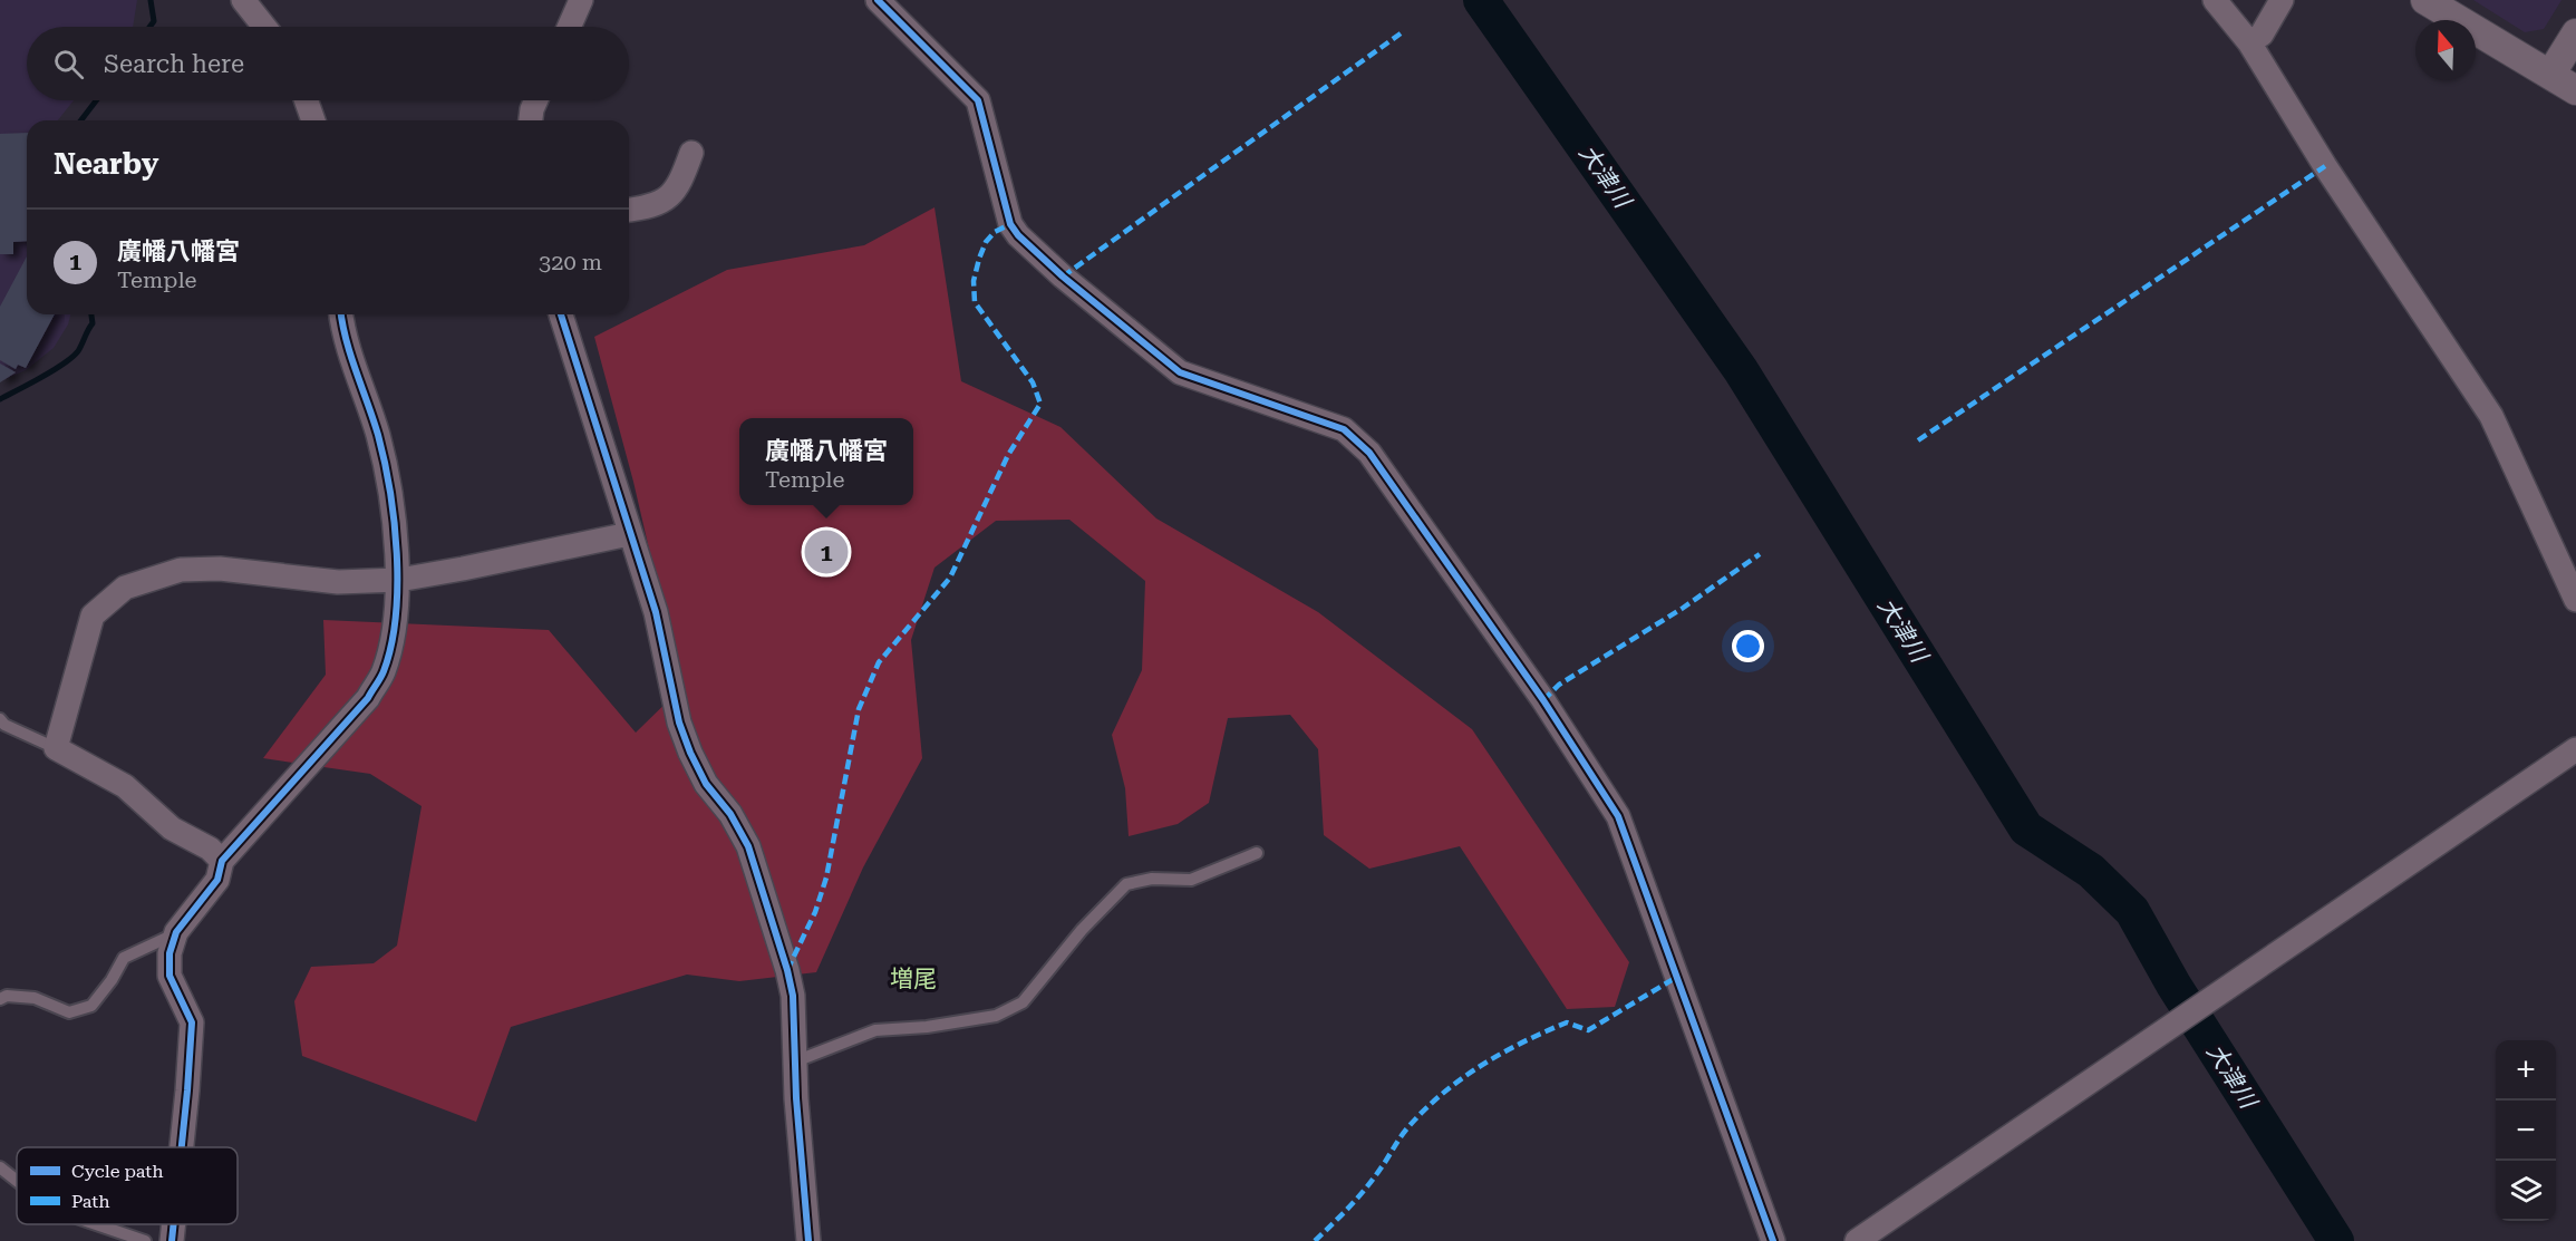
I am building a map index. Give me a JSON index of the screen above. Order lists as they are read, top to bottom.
{
  "districts": ["増尾"],
  "water": ["大津川"],
  "legend": ["Cycle path", "Path"],
  "north": "top",
  "page": {
    "search": "Search here",
    "heading": "Nearby",
    "list": [
      {
        "mark": "1",
        "name": "廣幡八幡宮",
        "note": "Temple",
        "value": "320 m"
      }
    ],
    "popup": ["廣幡八幡宮", "Temple"],
    "pins": "1",
    "map_buttons": ["+", "−"]
  }
}
